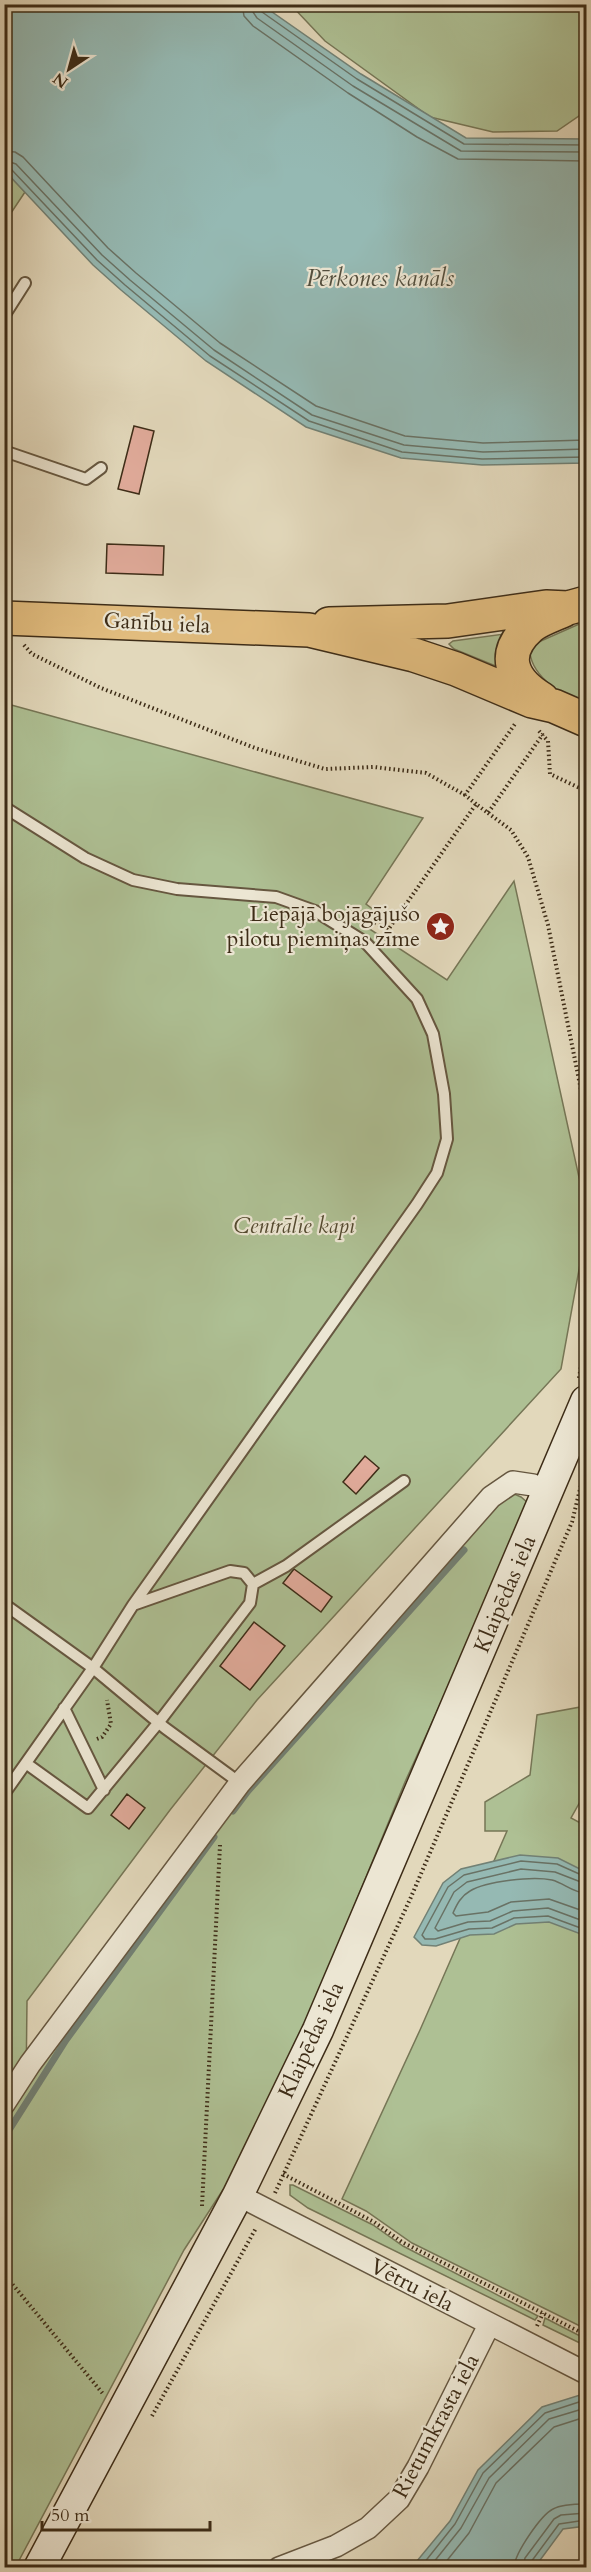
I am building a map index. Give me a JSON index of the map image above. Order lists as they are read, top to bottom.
{
  "streets": {
    "highway": ["Ganību iela"],
    "main road": ["Klaipēdas iela"],
    "street": ["Vētru iela", "Rietumkrasta iela"]
  },
  "crossings": [
    ["Klaipēdas iela", "Vētru iela"],
    ["Vētru iela", "Rietumkrasta iela"]
  ],
  "water": ["Pērkones kanāls"],
  "parks": ["Centrālie kapi"],
  "places": {
    "place": ["Liepājā bojāgājušo pilotu piemiņas zīme"]
  },
  "scale_bar": "50 m",
  "north": "bottom left"
}
